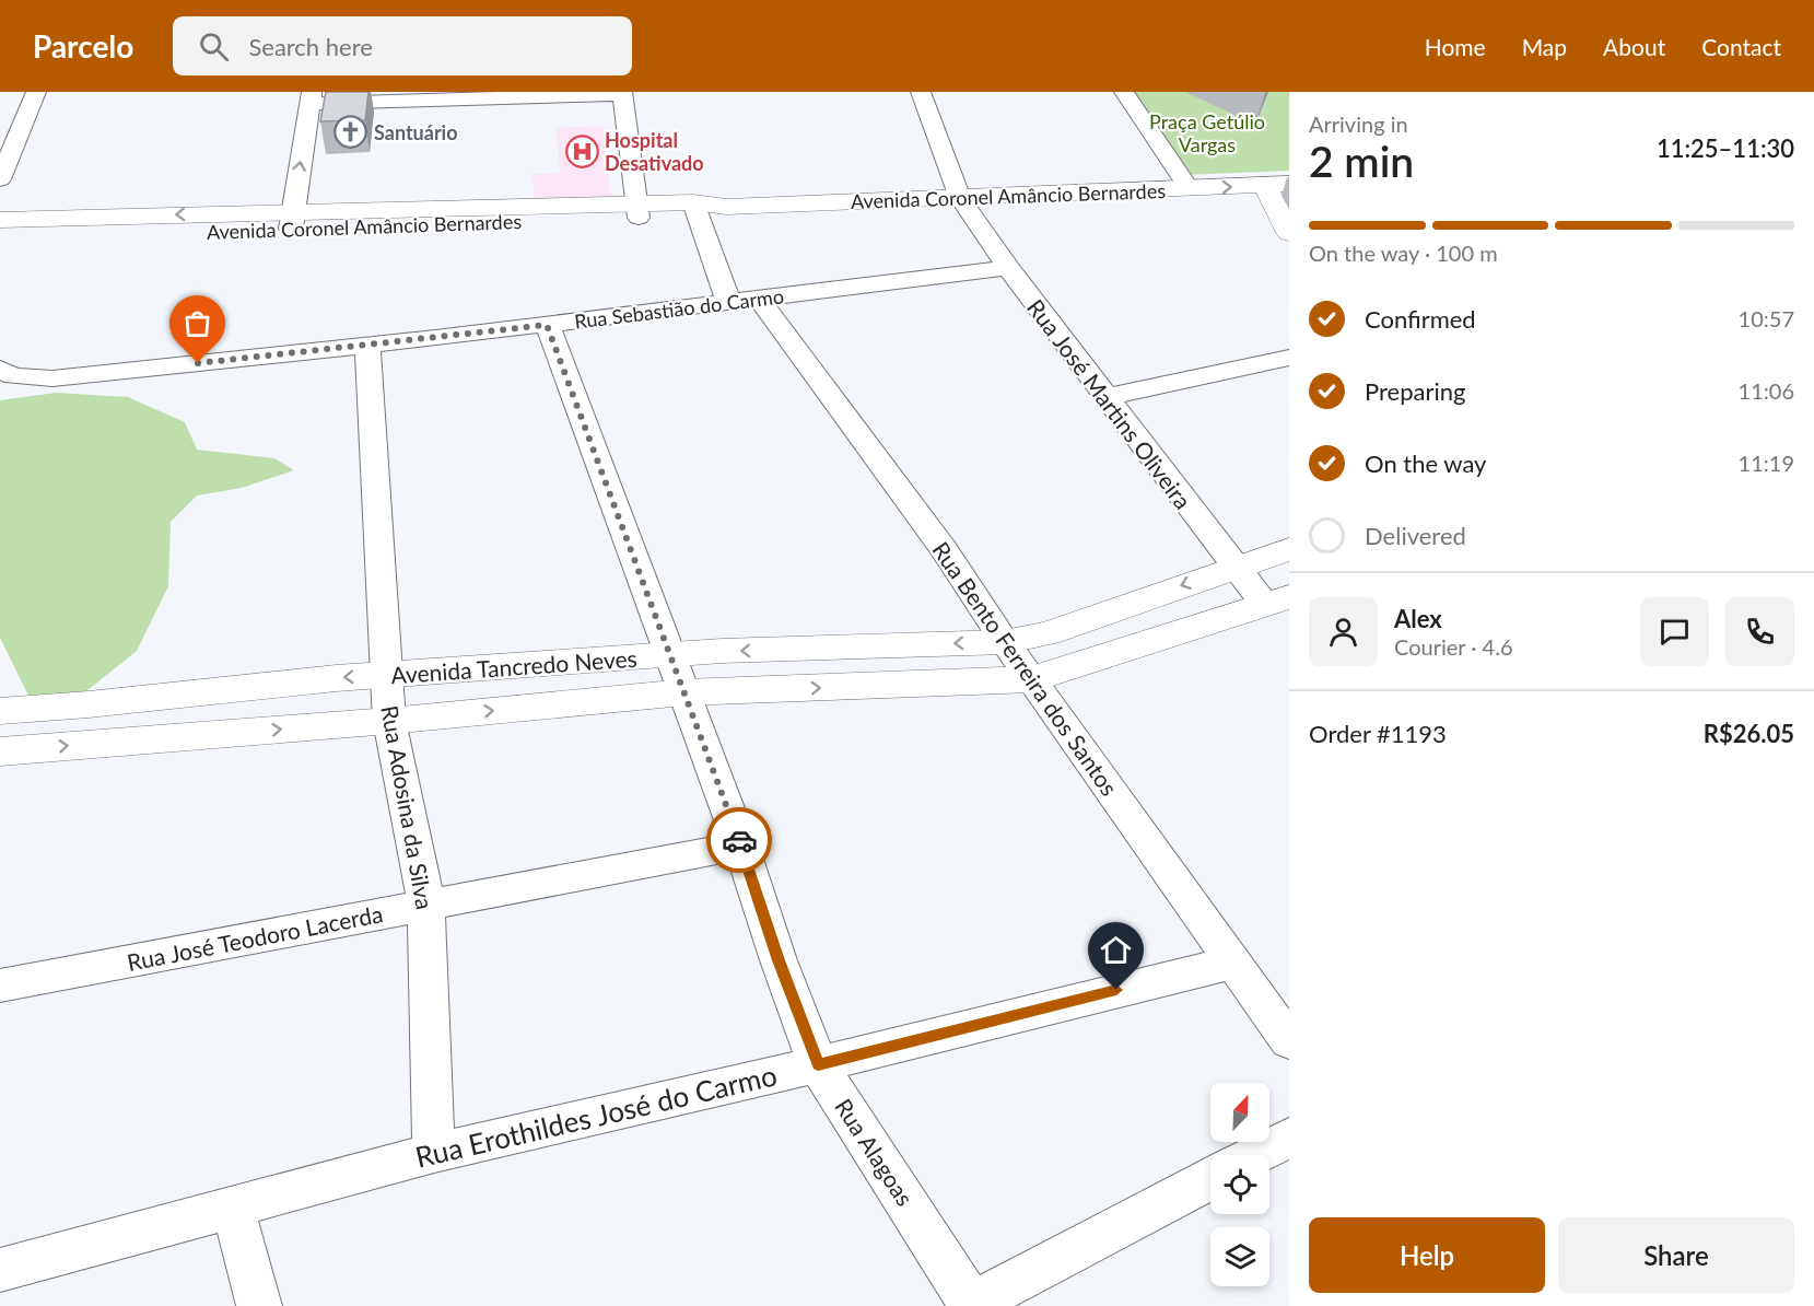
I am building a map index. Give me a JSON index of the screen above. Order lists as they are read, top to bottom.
{
  "streets": {
    "street": [
      "Avenida Coronel Amâncio Bernardes",
      "Rua Sebastião do Carmo",
      "Rua José Martins Oliveira",
      "Avenida Tancredo Neves",
      "Rua Bento Ferreira dos Santos",
      "Rua Adosina da Silva",
      "Rua José Teodoro Lacerda",
      "Rua Erothildes José do Carmo",
      "Rua Alagoas"
    ]
  },
  "crossings": [
    ["Avenida Coronel Amâncio Bernardes", "Rua José Martins Oliveira"],
    ["Avenida Coronel Amâncio Bernardes", "Rua Bento Ferreira dos Santos"],
    ["Rua Sebastião do Carmo", "Rua José Martins Oliveira"],
    ["Rua Sebastião do Carmo", "Rua Bento Ferreira dos Santos"],
    ["Rua Sebastião do Carmo", "Rua Adosina da Silva"],
    ["Rua Sebastião do Carmo", "Rua Alagoas"],
    ["Rua José Martins Oliveira", "Avenida Tancredo Neves"],
    ["Avenida Tancredo Neves", "Rua Bento Ferreira dos Santos"],
    ["Avenida Tancredo Neves", "Rua Adosina da Silva"],
    ["Avenida Tancredo Neves", "Rua Alagoas"],
    ["Rua Bento Ferreira dos Santos", "Rua Erothildes José do Carmo"],
    ["Rua Adosina da Silva", "Rua José Teodoro Lacerda"],
    ["Rua Adosina da Silva", "Rua Erothildes José do Carmo"],
    ["Rua José Teodoro Lacerda", "Rua Alagoas"],
    ["Rua Erothildes José do Carmo", "Rua Alagoas"]
  ],
  "parks": ["Praça Getúlio Vargas"],
  "places": {
    "church": ["Santuário"],
    "hospital": ["Hospital Desativado"]
  },
  "north": "top right",
  "page": {
    "header": "Parcelo",
    "search": "Search here",
    "nav": [
      "Home",
      "Map",
      "About",
      "Contact"
    ],
    "heading": ["2 min", "Arriving in", "11:25–11:30"],
    "panel": [
      "Alex",
      "Courier · 4.6",
      "Order #1193",
      "R$26.05"
    ],
    "bar": "On the way · 100 m",
    "list": [
      ["Confirmed", "10:57"],
      ["Preparing", "11:06"],
      ["On the way", "11:19"],
      "Delivered"
    ],
    "buttons": ["Help", "Share"]
  }
}
